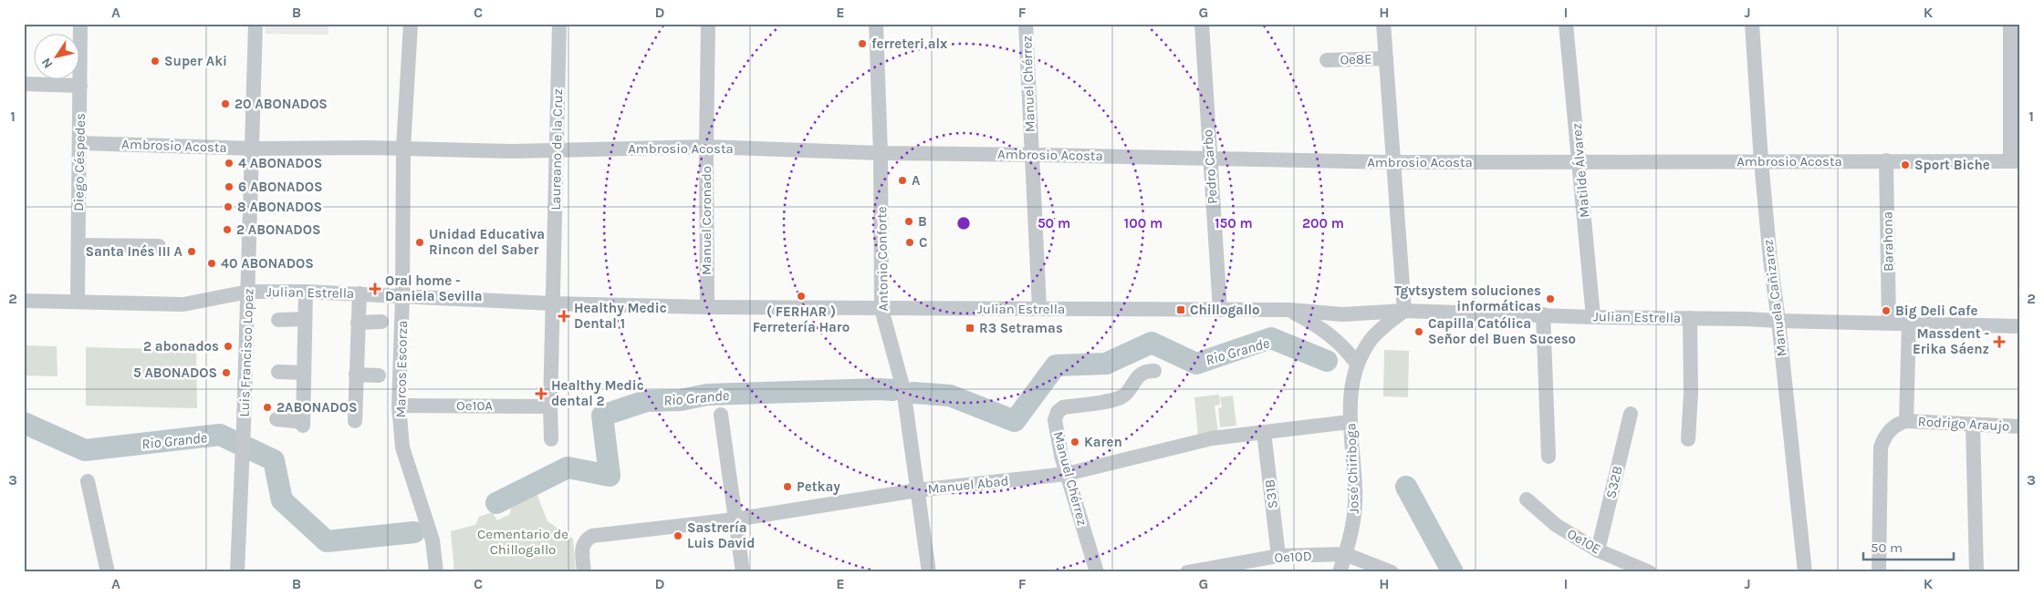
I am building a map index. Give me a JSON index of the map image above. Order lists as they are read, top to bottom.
{
  "streets": {
    "street": [
      "Oe8E",
      "Manuel Chérrez",
      "Ambrosio Acosta",
      "Laureano de la Cruz",
      "Diego Céspedes",
      "Pedro Carbo",
      "Matilde Álvarez",
      "Manuel Coronado",
      "Barahona",
      "Antonio Conforte",
      "Julian Estrella",
      "Manuela Cañizarez",
      "Luis Francisco Lopez",
      "Marcos Escorza",
      "Oe10A",
      "Rodrigo Araujo",
      "José Chiriboga",
      "S32B",
      "Manuel Abad",
      "S31B",
      "Oe10E",
      "Oe10D"
    ]
  },
  "crossings": [
    ["Manuel Chérrez", "Ambrosio Acosta"],
    ["Manuel Chérrez", "Julian Estrella"],
    ["Manuel Chérrez", "Manuel Abad"],
    ["Ambrosio Acosta", "Laureano de la Cruz"],
    ["Ambrosio Acosta", "Diego Céspedes"],
    ["Ambrosio Acosta", "Pedro Carbo"],
    ["Ambrosio Acosta", "Matilde Álvarez"],
    ["Ambrosio Acosta", "Manuel Coronado"],
    ["Ambrosio Acosta", "Barahona"],
    ["Ambrosio Acosta", "Antonio Conforte"],
    ["Ambrosio Acosta", "Manuela Cañizarez"],
    ["Ambrosio Acosta", "Luis Francisco Lopez"],
    ["Ambrosio Acosta", "Marcos Escorza"],
    ["Laureano de la Cruz", "Julian Estrella"],
    ["Laureano de la Cruz", "Oe10A"],
    ["Diego Céspedes", "Julian Estrella"],
    ["Pedro Carbo", "Julian Estrella"],
    ["Matilde Álvarez", "Julian Estrella"],
    ["Manuel Coronado", "Julian Estrella"],
    ["Barahona", "Julian Estrella"],
    ["Antonio Conforte", "Julian Estrella"],
    ["Antonio Conforte", "Manuel Abad"],
    ["Julian Estrella", "Manuela Cañizarez"],
    ["Julian Estrella", "Luis Francisco Lopez"],
    ["Julian Estrella", "Marcos Escorza"],
    ["Julian Estrella", "José Chiriboga"],
    ["Marcos Escorza", "Oe10A"],
    ["José Chiriboga", "Manuel Abad"],
    ["José Chiriboga", "Oe10D"],
    ["S32B", "Oe10E"],
    ["Manuel Abad", "S31B"],
    ["S31B", "Oe10D"]
  ],
  "water": ["Rio Grande"],
  "parks": ["Cementario de Chillogallo"],
  "places": {
    "other": [
      "ferreteri alx",
      "Super Aki",
      "20 ABONADOS",
      "4 ABONADOS",
      "Sport Biche",
      "A",
      "6 ABONADOS",
      "8 ABONADOS",
      "B",
      "2 ABONADOS",
      "Unidad Educativa Rincon del Saber",
      "C",
      "Santa Inés III A",
      "40 ABONADOS",
      "( FERHAR ) Ferretería Haro",
      "Tgvtsystem soluciones informáticas",
      "Big Deli Cafe",
      "Capilla Católica Señor del Buen Suceso",
      "2 abonados",
      "5 ABONADOS",
      "2ABONADOS",
      "Karen",
      "Petkay",
      "Sastrería Luis David"
    ],
    "health": [
      "Oral home - Daniela Sevilla",
      "Healthy Medic Dental 1",
      "Massdent - Erika Sáenz",
      "Healthy Medic dental 2"
    ],
    "transit": ["Chillogallo", "R3 Setramas"]
  },
  "scale_bar": "50 m",
  "north": "bottom left",
  "grid": {
    "columns": [
      "A",
      "B",
      "C",
      "D",
      "E",
      "F",
      "G",
      "H",
      "I",
      "J",
      "K"
    ],
    "rows": ["1", "2", "3"]
  },
  "rings": [
    "50 m",
    "100 m",
    "150 m",
    "200 m"
  ]
}
